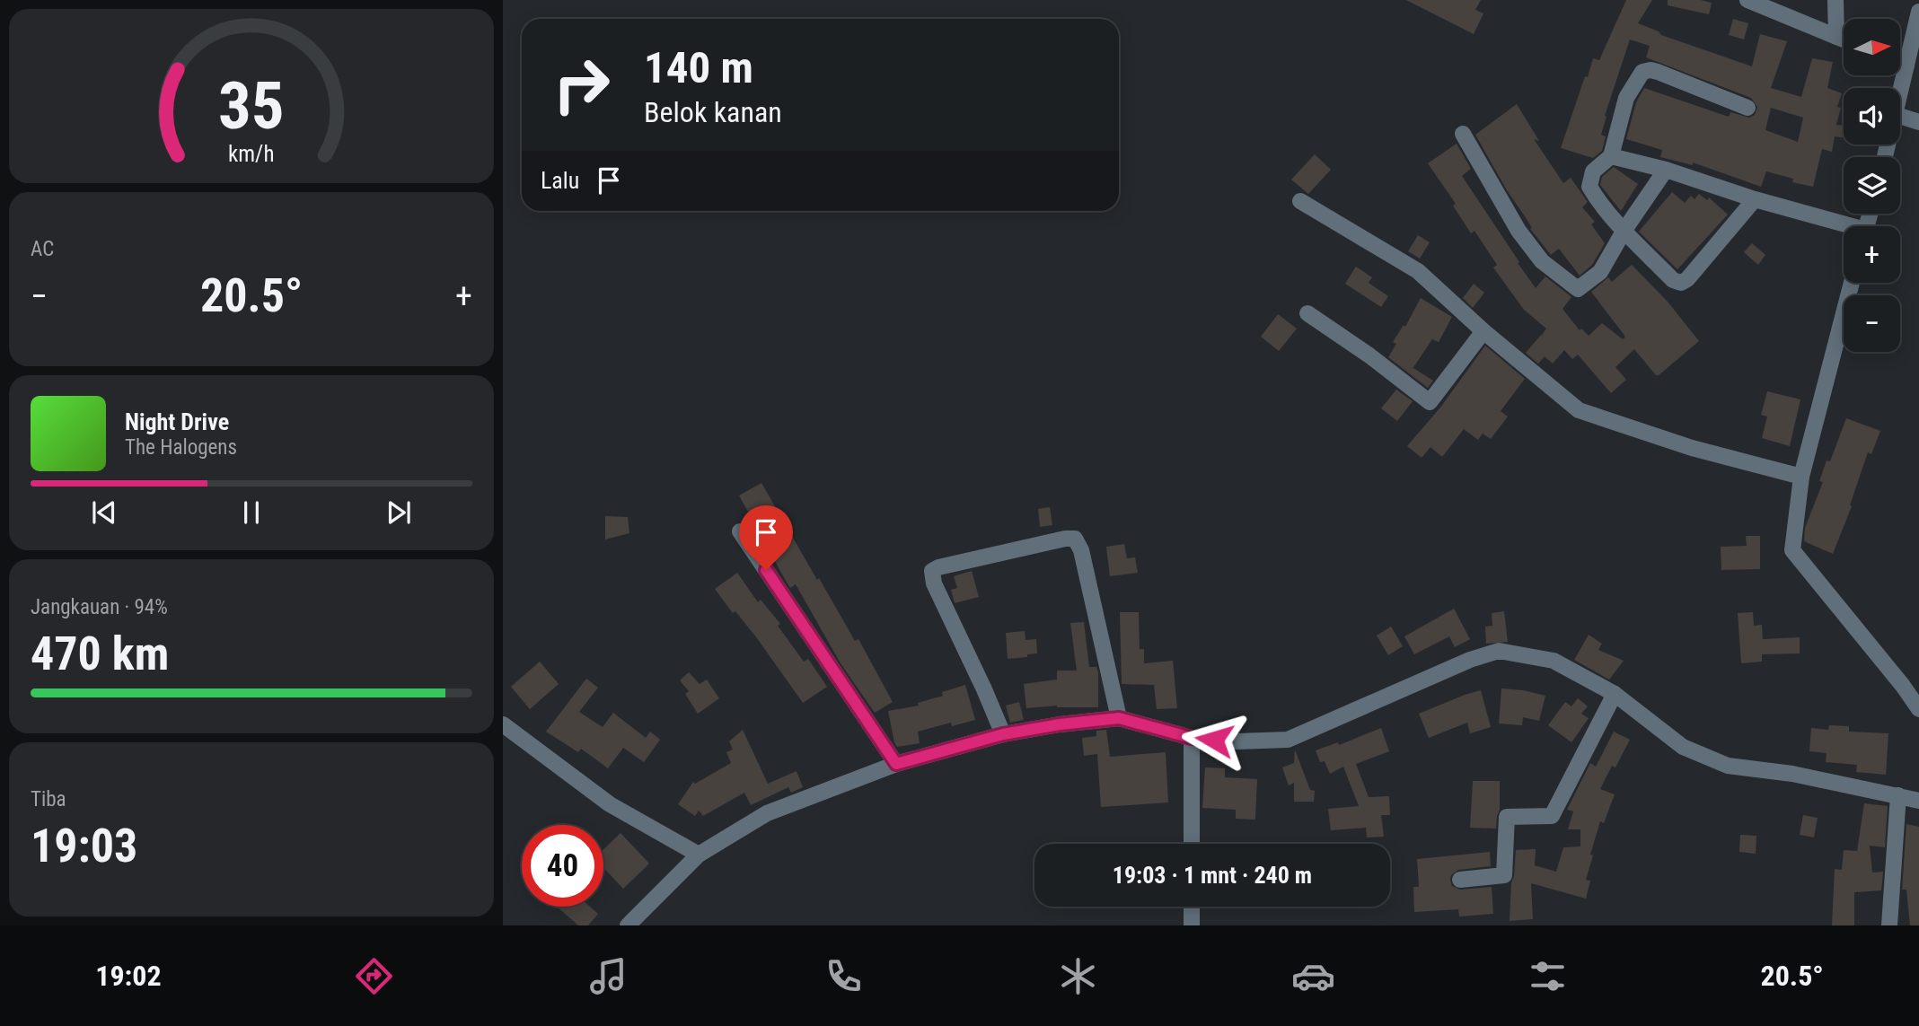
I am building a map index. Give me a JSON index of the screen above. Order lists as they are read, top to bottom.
{
  "north": "right",
  "page": {
    "map_buttons": ["+", "−"],
    "turn": ["140 m", "Belok kanan"],
    "then": "Lalu",
    "tile": [
      "AC",
      ["Jangkauan · 94%", "470 km"],
      ["Tiba", "19:03"]
    ],
    "heat": ["−", "20.5°", "+"],
    "song": ["Night Drive", "The Halogens"],
    "limit": "40",
    "trip": "19:03 · 1 mnt · 240 m",
    "tabs": ["19:02", "20.5°"],
    "gauge": ["35", "km/h"]
  }
}
